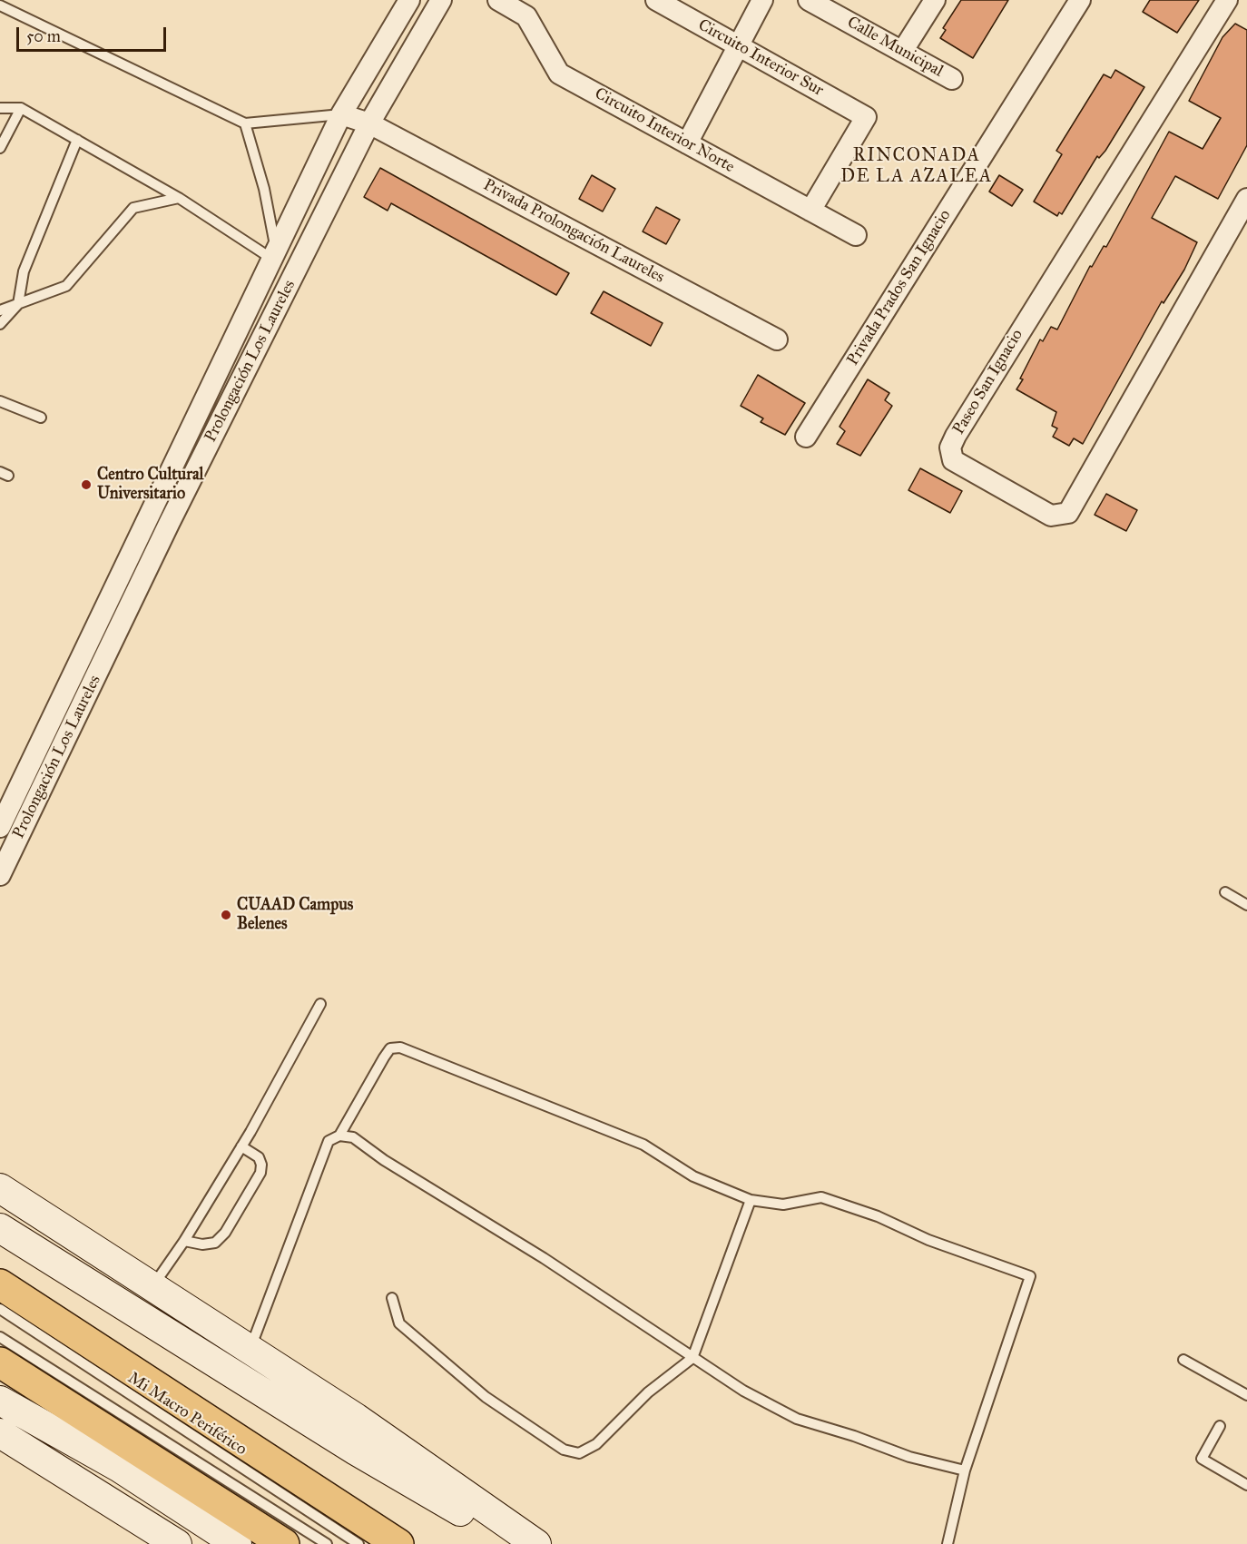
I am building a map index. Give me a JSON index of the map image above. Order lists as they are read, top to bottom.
{
  "streets": {
    "street": [
      "Calle Municipal",
      "Circuito Interior Sur",
      "Circuito Interior Norte",
      "Privada Prolongación Laureles",
      "Privada Prados San Ignacio",
      "Prolongación Los Laureles",
      "Paseo San Ignacio"
    ],
    "lane": ["Mi Macro Periférico"]
  },
  "crossings": [
    ["Circuito Interior Sur", "Circuito Interior Norte"],
    ["Privada Prolongación Laureles", "Prolongación Los Laureles"]
  ],
  "districts": ["RINCONADA DE LA AZALEA"],
  "places": ["Centro Cultural Universitario", "CUAAD Campus Belenes"],
  "scale_bar": "50 m"
}
